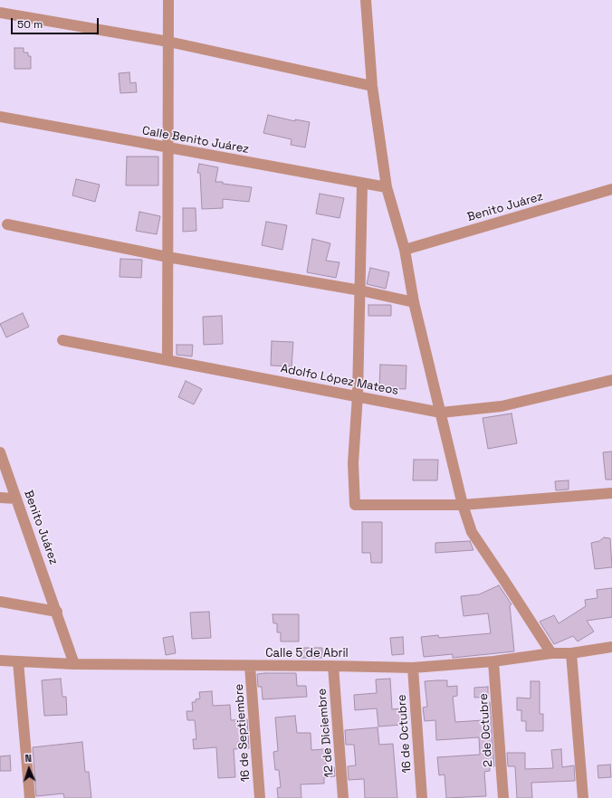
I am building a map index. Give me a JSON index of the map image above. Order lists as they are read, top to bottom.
{
  "streets": {
    "street": [
      "Calle Benito Juárez",
      "Benito Juárez",
      "Adolfo López Mateos",
      "Calle 5 de Abril",
      "2 de Octubre",
      "16 de Septiembre",
      "12 de Diciembre",
      "16 de Octubre"
    ]
  },
  "crossings": [
    ["Benito Juárez", "Calle 5 de Abril"],
    ["Calle 5 de Abril", "2 de Octubre"],
    ["Calle 5 de Abril", "16 de Septiembre"],
    ["Calle 5 de Abril", "12 de Diciembre"],
    ["Calle 5 de Abril", "16 de Octubre"]
  ],
  "scale_bar": "50 m",
  "north": "top"
}
